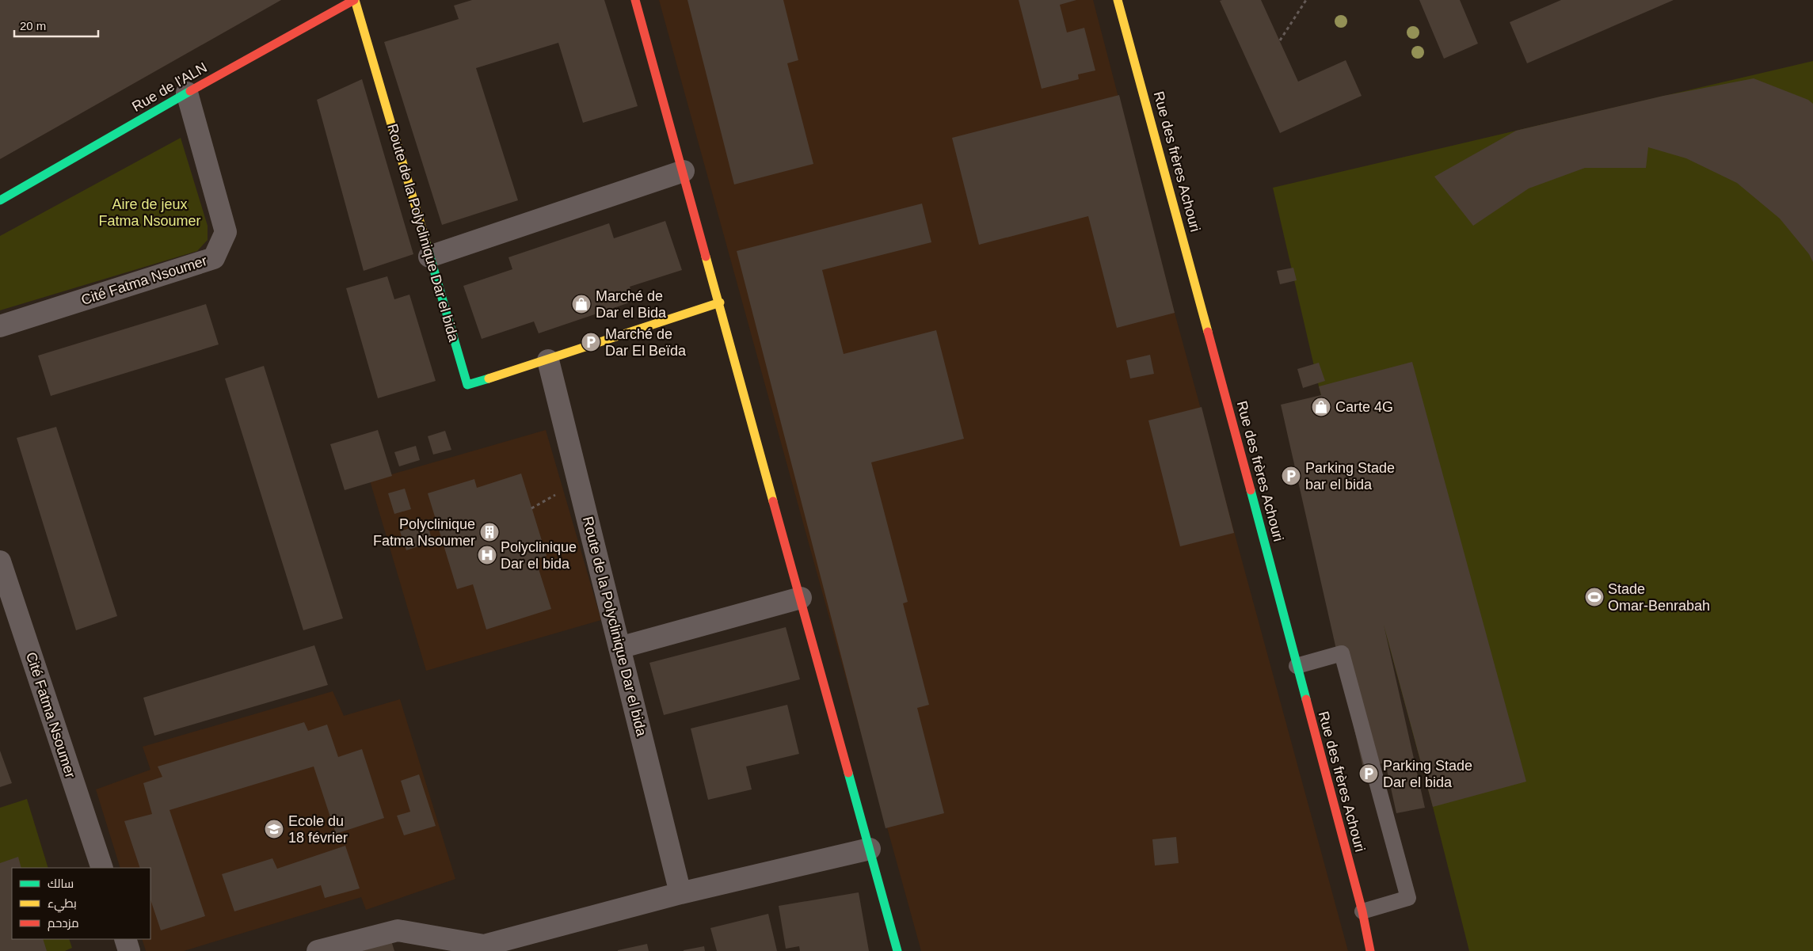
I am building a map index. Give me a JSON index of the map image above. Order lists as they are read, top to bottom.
{
  "streets": {
    "street": [
      "Rue de l'ALN",
      "Rue des frères Achouri",
      "Route de la Polyclinique Dar el bida",
      "Cité Fatma Nsoumer"
    ]
  },
  "crossings": [
    ["Rue de l'ALN", "Route de la Polyclinique Dar el bida"],
    ["Rue de l'ALN", "Cité Fatma Nsoumer"]
  ],
  "parks": ["Aire de jeux Fatma Nsoumer"],
  "places": {
    "shop": ["Marché de Dar el Bida", "Carte 4G"],
    "parking": ["Marché de Dar El Beïda", "Parking Stade bar el bida", "Parking Stade Dar el bida"],
    "building": ["Polyclinique Fatma Nsoumer"],
    "hospital": ["Polyclinique Dar el bida"],
    "sports": ["Stade Omar-Benrabah"],
    "school or university": ["Ecole du 18 février"]
  },
  "legend": ["سالك", "بطيء", "مزدحم"],
  "scale_bar": "20 m"
}
